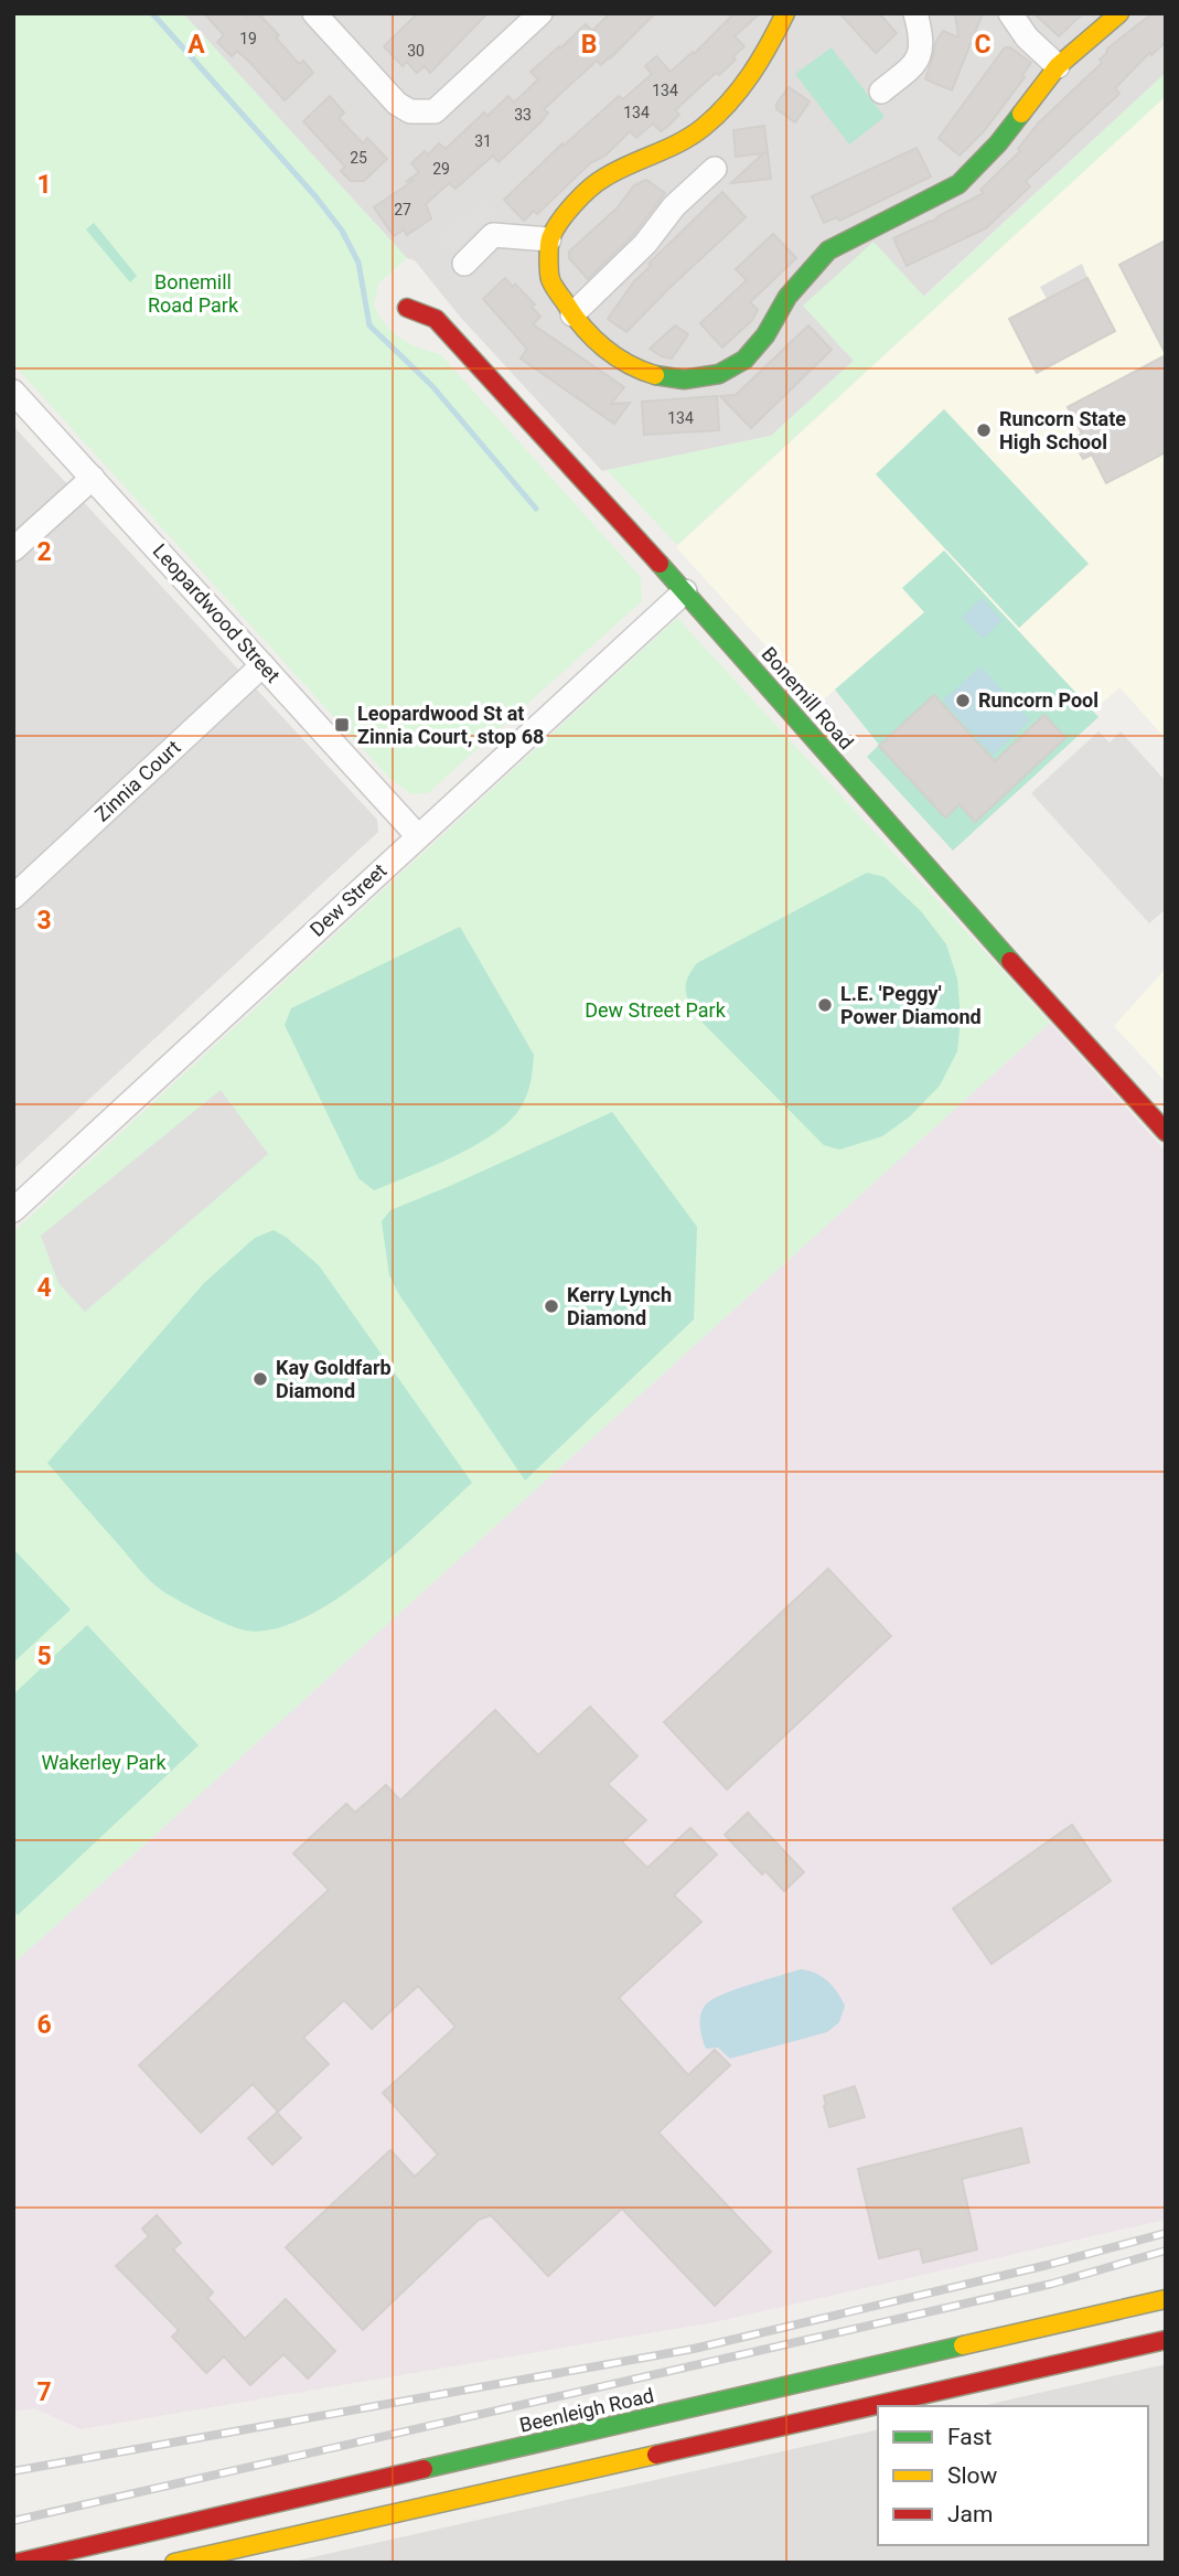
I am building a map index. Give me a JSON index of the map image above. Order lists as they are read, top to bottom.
{
  "streets": {
    "street": [
      "Leopardwood Street",
      "Bonemill Road",
      "Zinnia Court",
      "Dew Street",
      "Beenleigh Road"
    ]
  },
  "crossings": [
    ["Leopardwood Street", "Zinnia Court"],
    ["Leopardwood Street", "Dew Street"],
    ["Bonemill Road", "Dew Street"]
  ],
  "parks": ["Bonemill Road Park", "Dew Street Park", "Wakerley Park"],
  "places": {
    "other": [
      "Runcorn State High School",
      "Runcorn Pool",
      "L.E. 'Peggy' Power Diamond",
      "Kerry Lynch Diamond",
      "Kay Goldfarb Diamond"
    ],
    "transit": ["Leopardwood St at Zinnia Court, stop 68"]
  },
  "house_numbers": [
    "19",
    "30",
    "134",
    "134",
    "33",
    "31",
    "25",
    "29",
    "27",
    "134"
  ],
  "legend": ["Fast", "Slow", "Jam"],
  "grid": {
    "columns": ["A", "B", "C"],
    "rows": [
      "1",
      "2",
      "3",
      "4",
      "5",
      "6",
      "7"
    ]
  }
}
